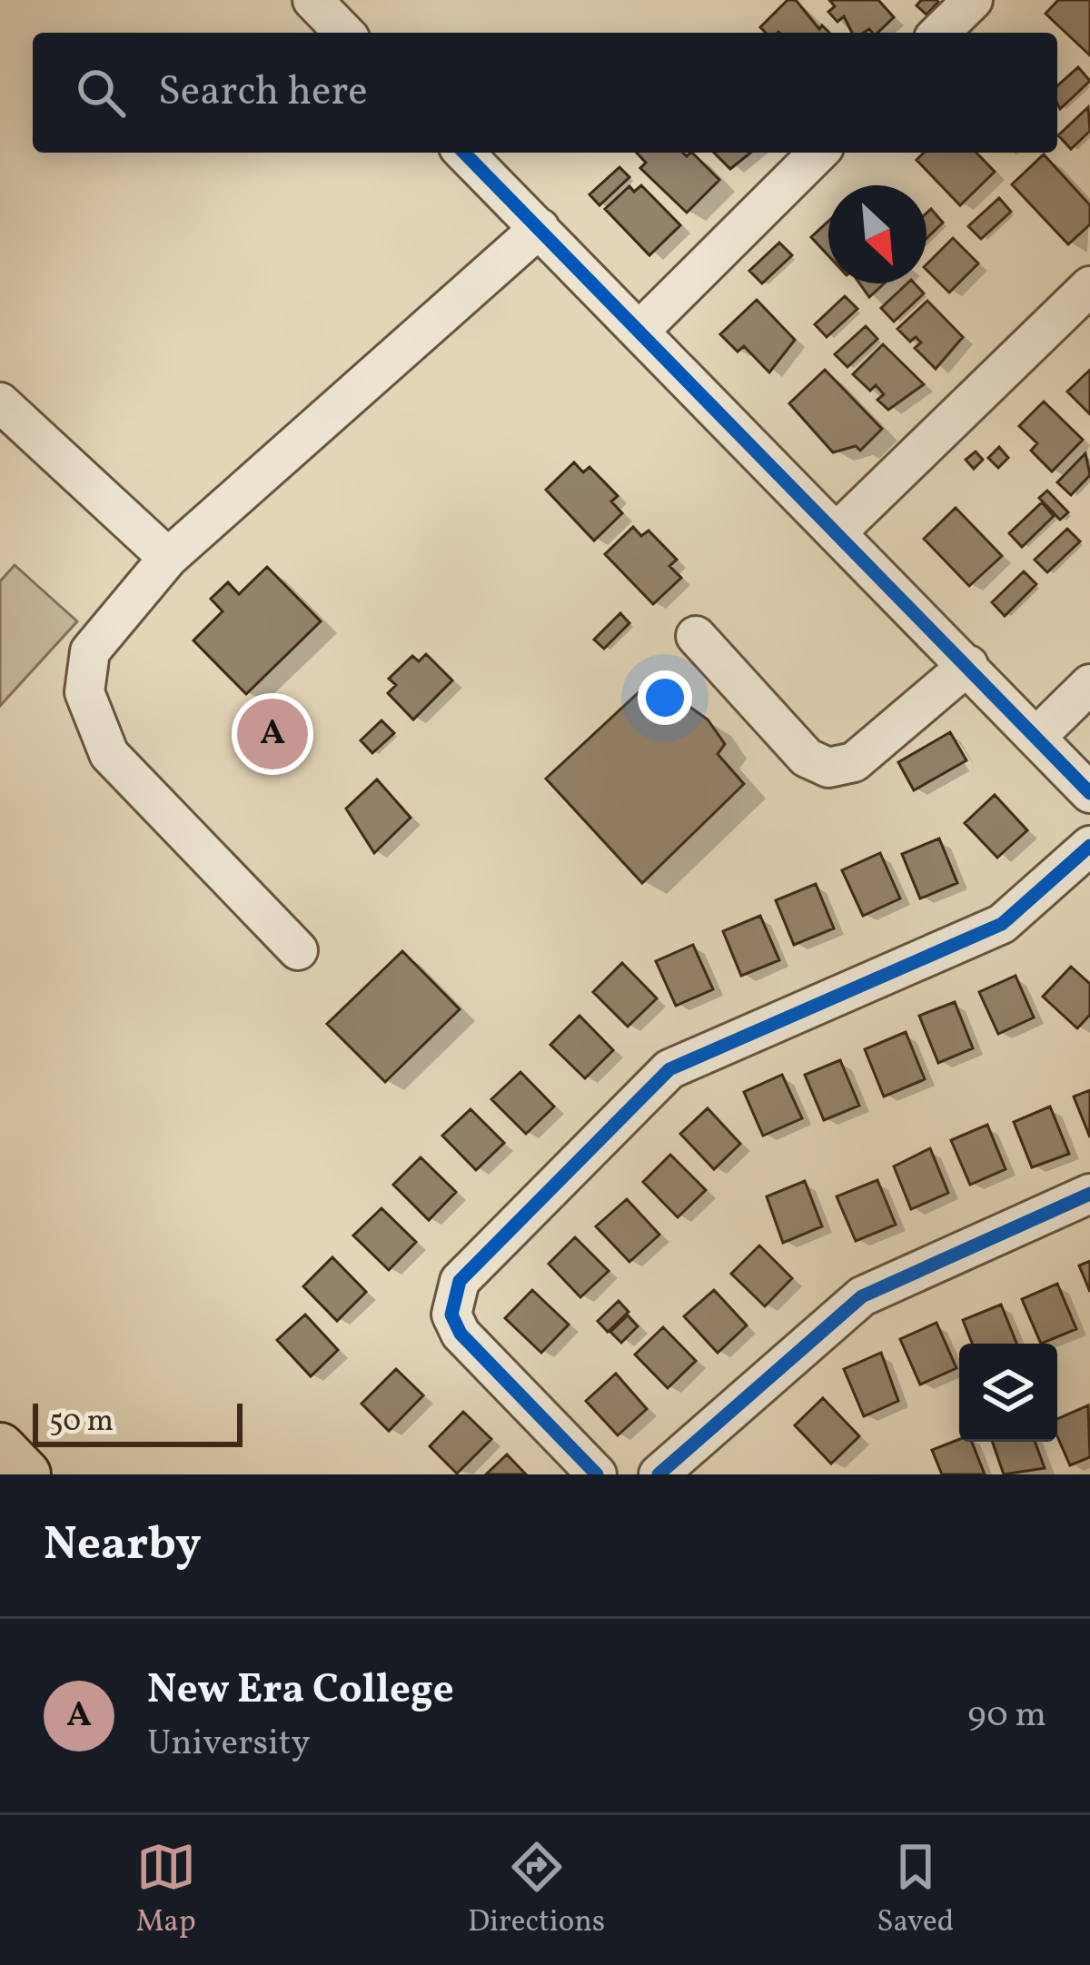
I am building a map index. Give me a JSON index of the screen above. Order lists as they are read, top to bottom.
{
  "scale_bar": "50 m",
  "north": "bottom right",
  "page": {
    "search": "Search here",
    "pins": "A",
    "scale": "50 m",
    "heading": "Nearby",
    "list": [
      {
        "mark": "A",
        "name": "New Era College",
        "note": "University",
        "value": "90 m"
      }
    ],
    "nav": ["Map", "Directions", "Saved"]
  }
}
